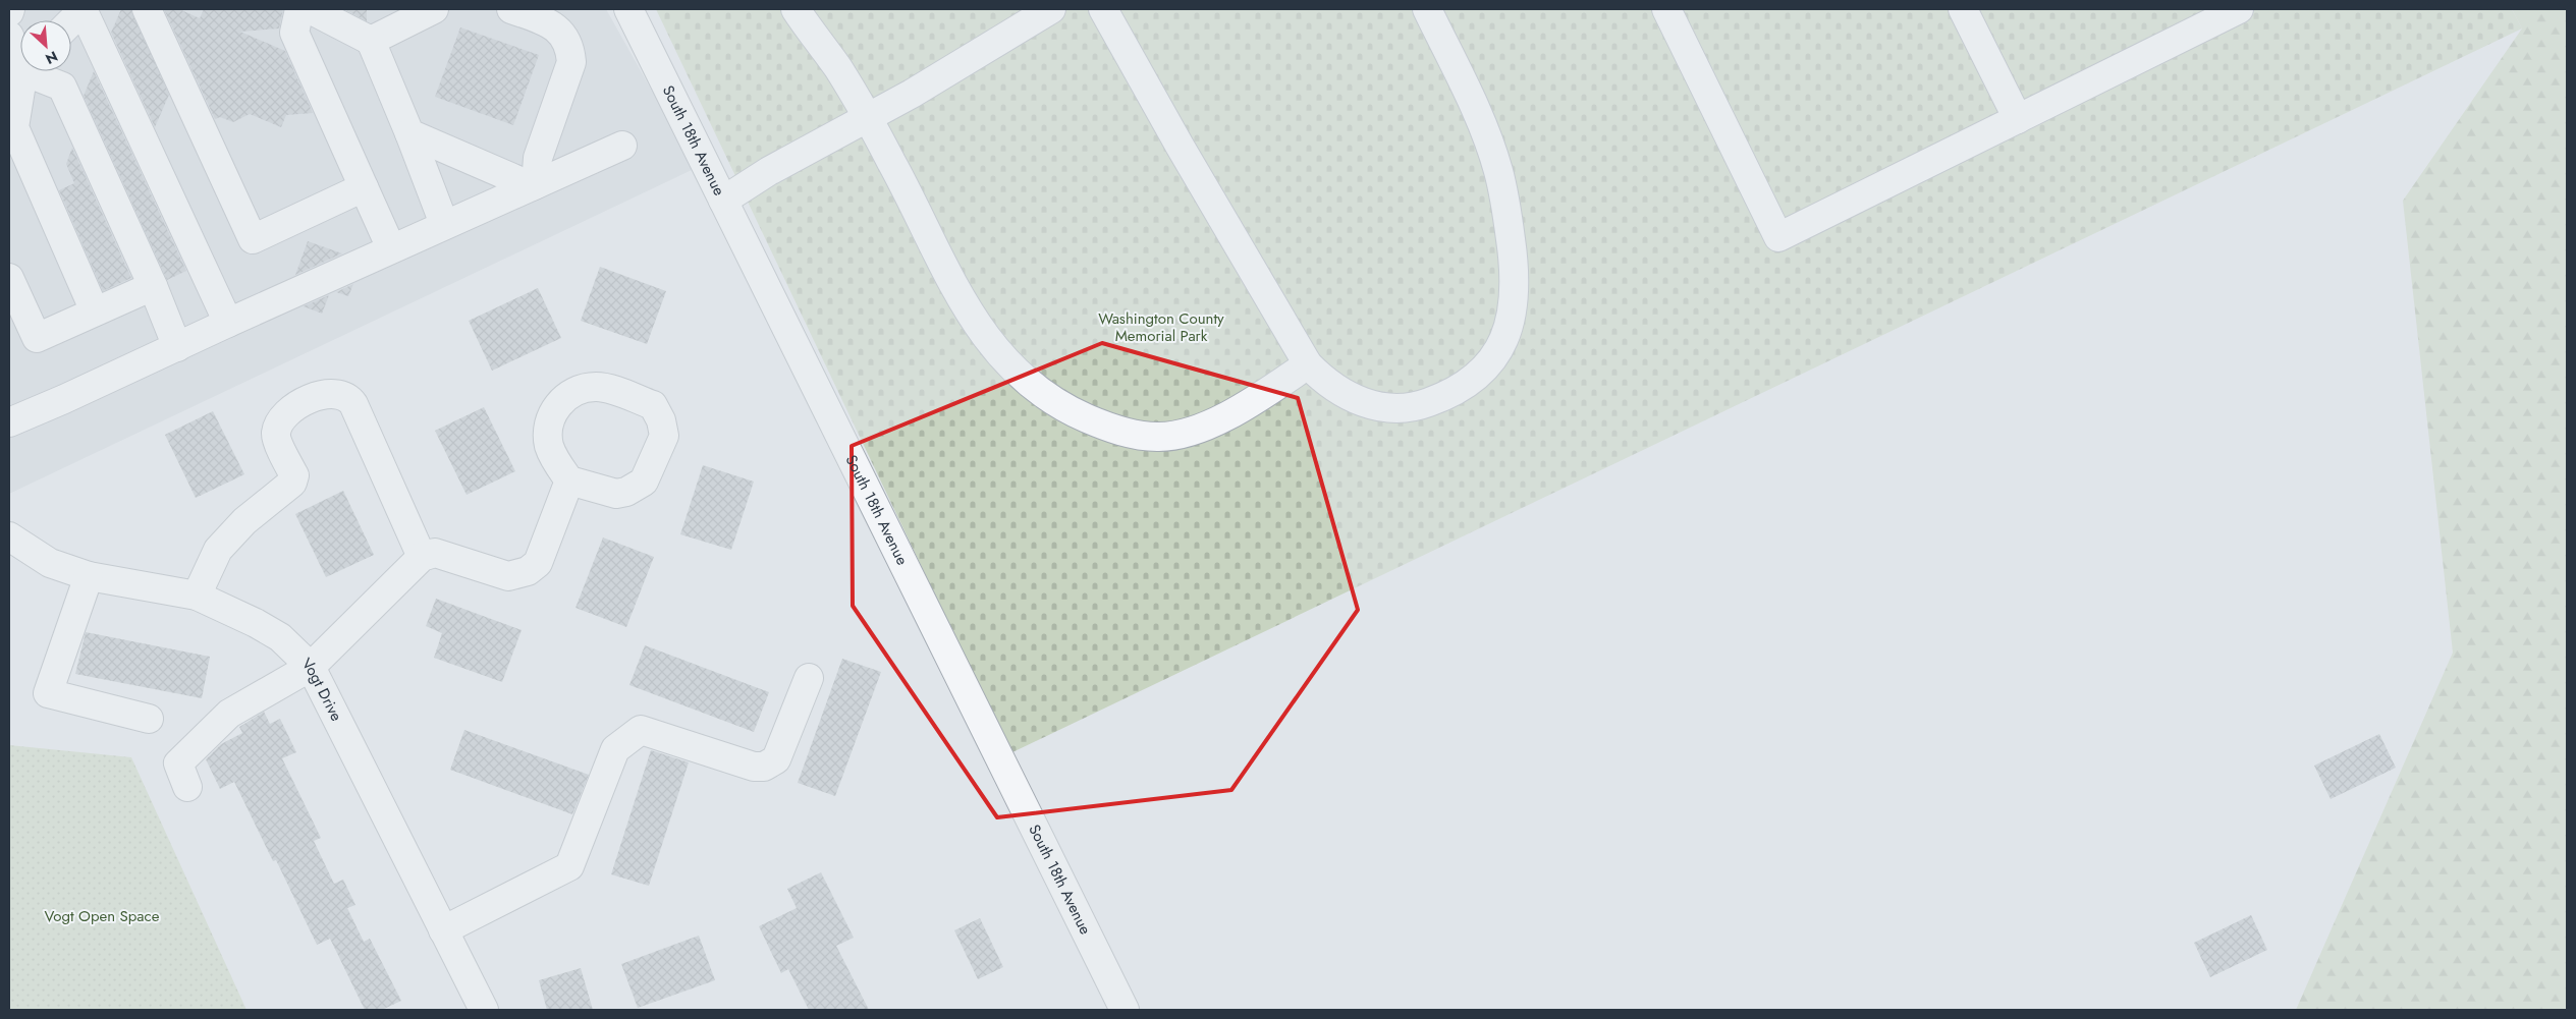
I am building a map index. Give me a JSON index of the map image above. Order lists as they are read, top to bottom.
{
  "streets": {
    "street": ["South 18th Avenue", "Vogt Drive"]
  },
  "parks": ["Washington County Memorial Park", "Vogt Open Space"],
  "north": "bottom right"
}
